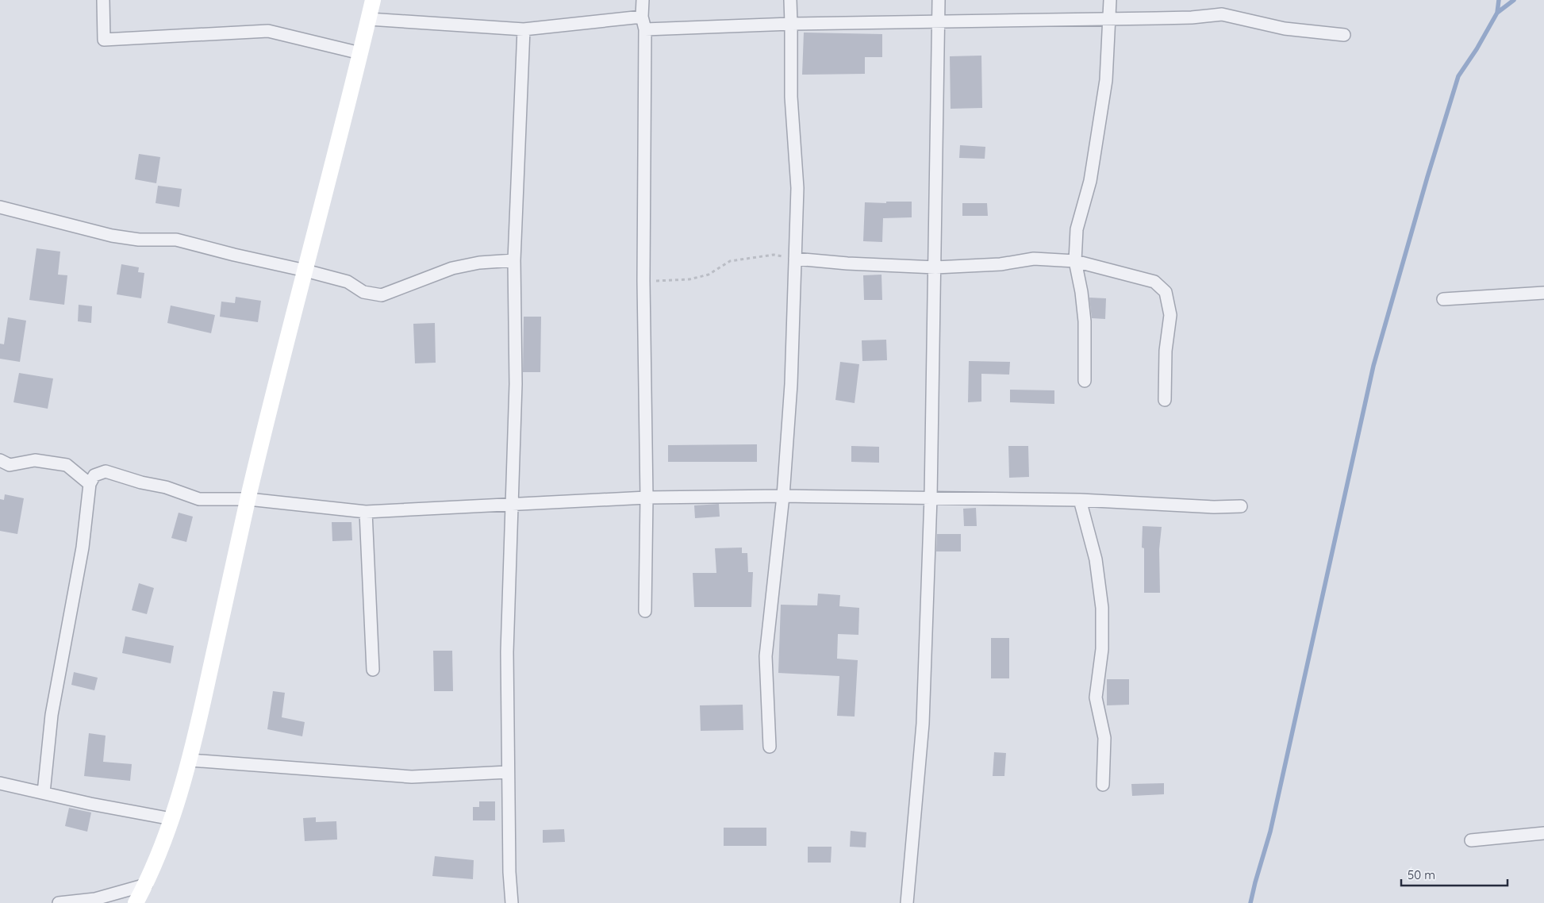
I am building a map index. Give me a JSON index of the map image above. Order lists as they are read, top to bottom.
{
  "scale_bar": "50 m"
}
